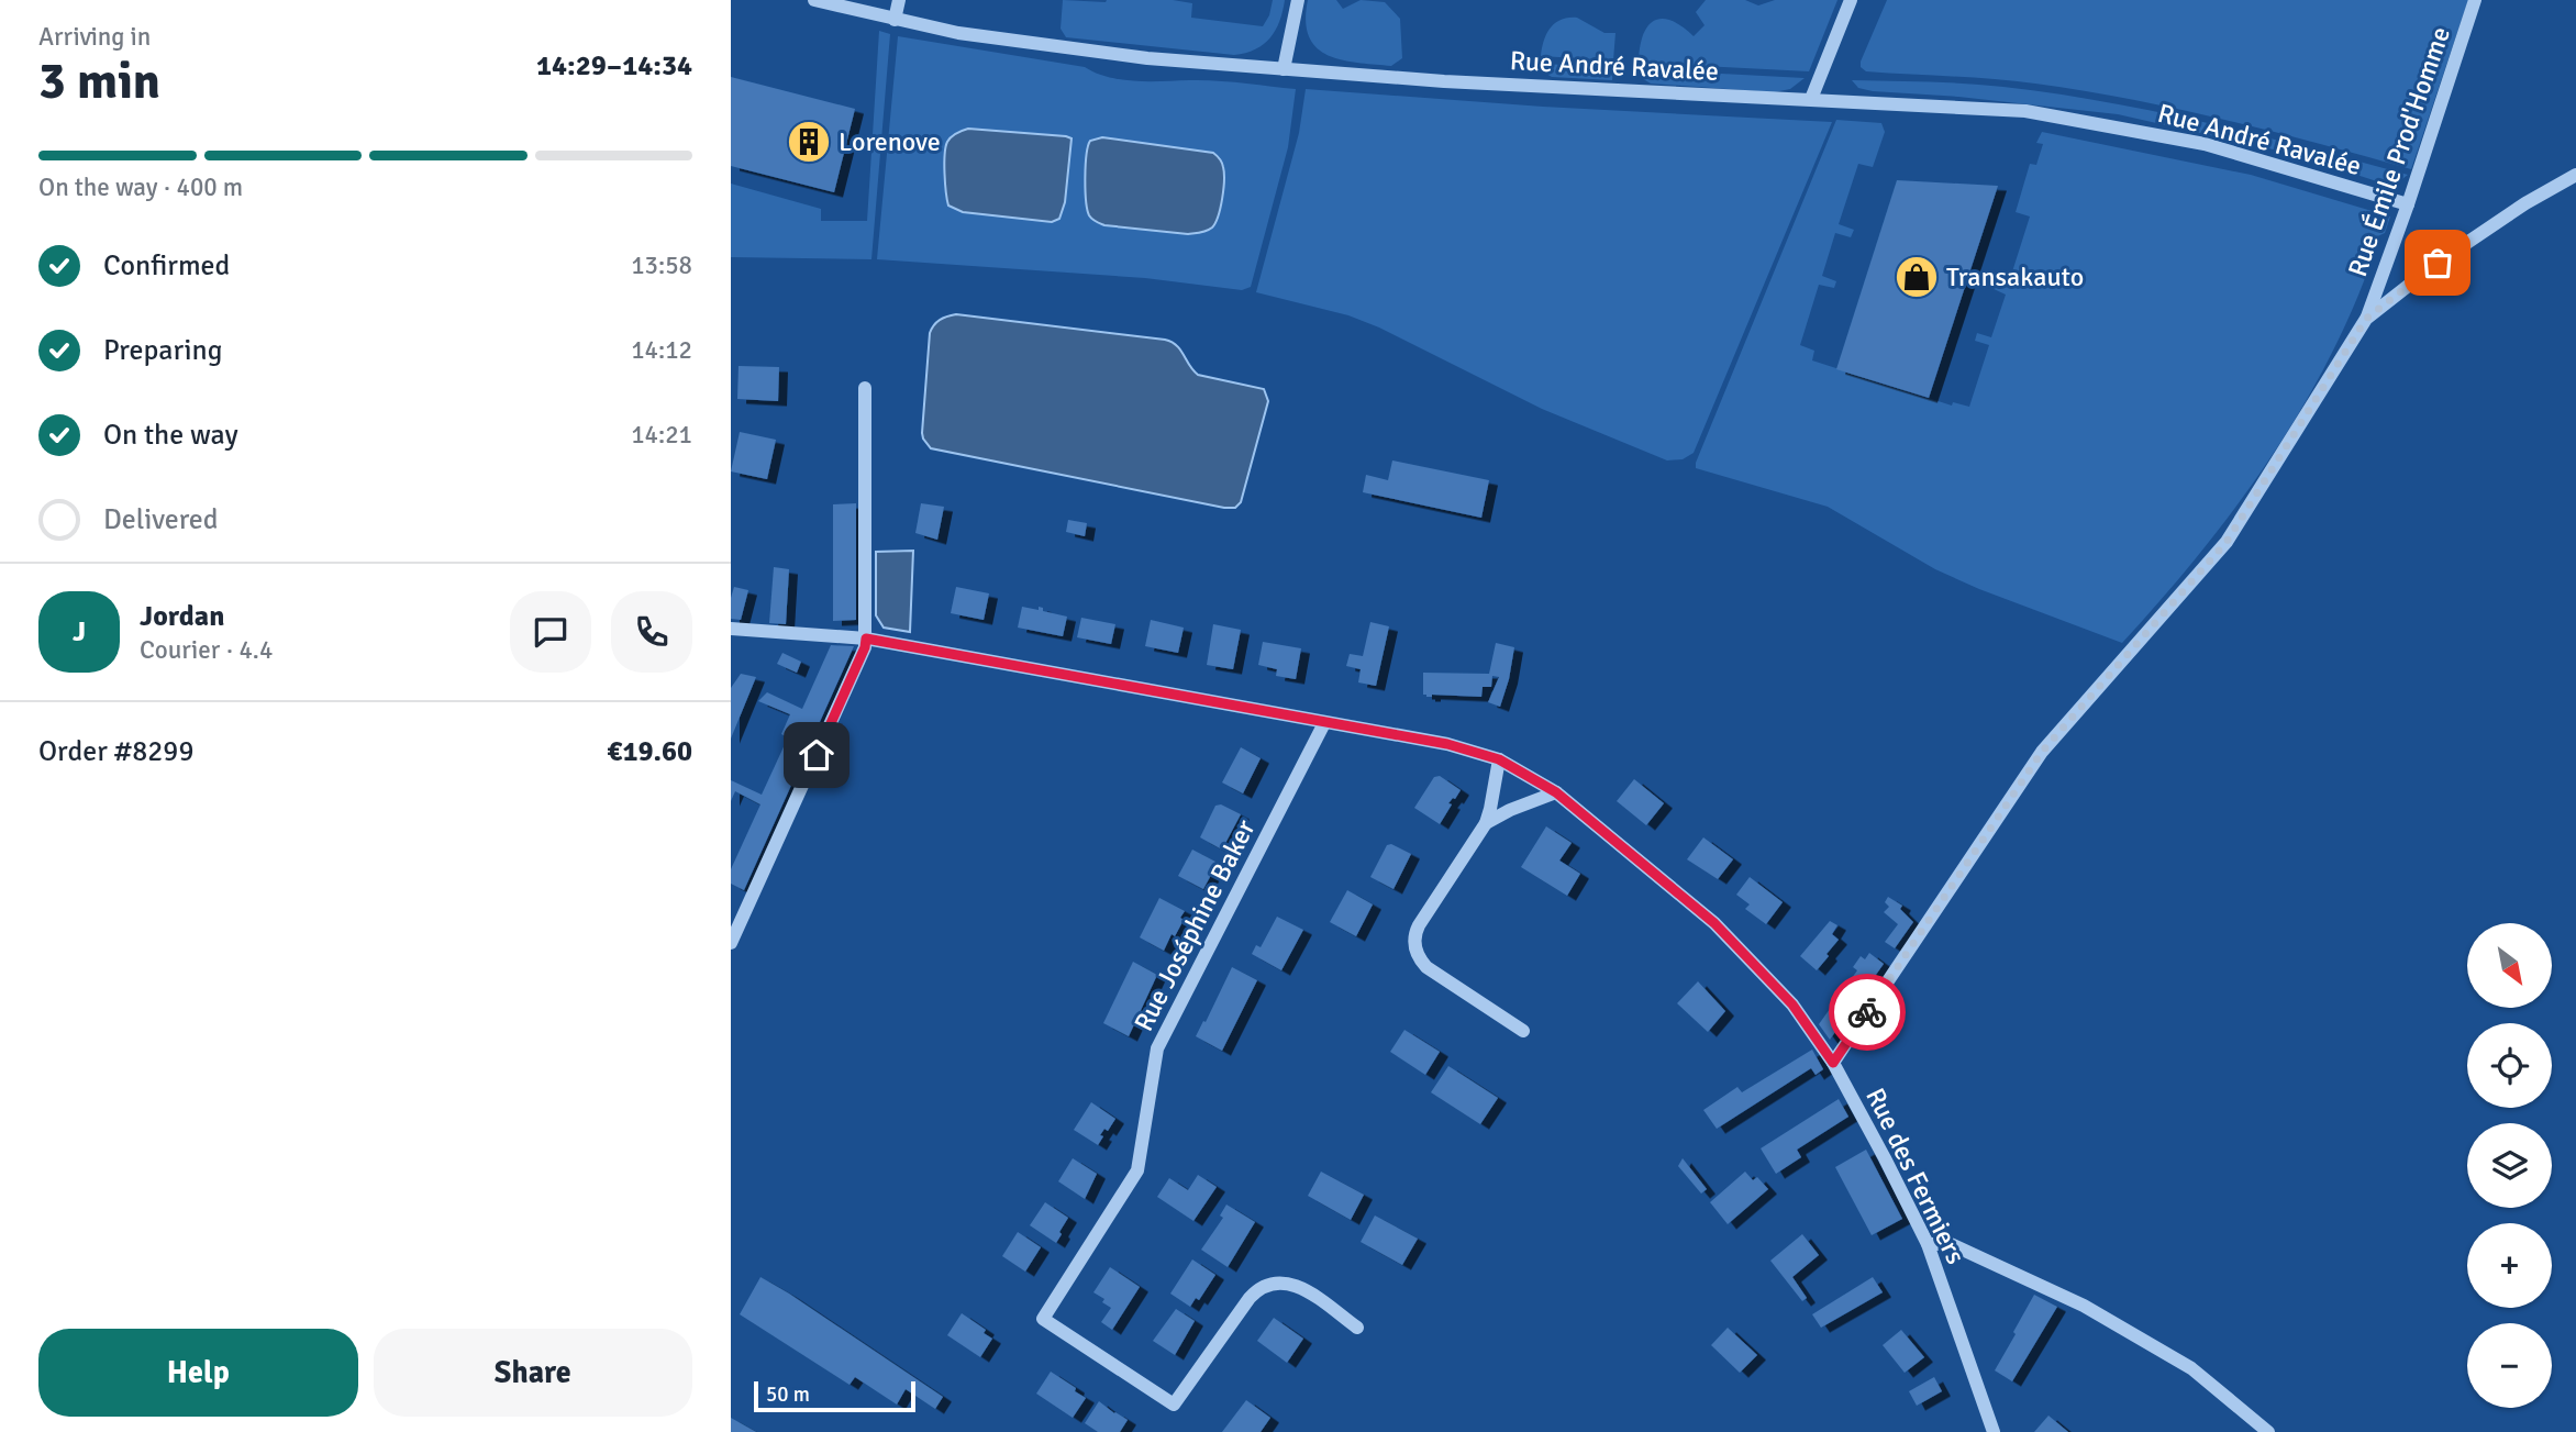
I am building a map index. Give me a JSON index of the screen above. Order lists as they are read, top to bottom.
{
  "streets": {
    "street": [
      "Rue André Ravalée",
      "Rue Émile Prod'Homme",
      "Rue Joséphine Baker",
      "Rue des Fermiers"
    ]
  },
  "crossings": [
    ["Rue André Ravalée", "Rue Émile Prod'Homme"],
    ["Rue Joséphine Baker", "Rue des Fermiers"]
  ],
  "places": {
    "building": ["Lorenove"],
    "shop": ["Transakauto"]
  },
  "scale_bar": "50 m",
  "north": "bottom right",
  "page": {
    "heading": ["3 min", "Arriving in", "14:29–14:34"],
    "panel": [
      "Jordan",
      "Courier · 4.4",
      "Order #8299",
      "€19.60"
    ],
    "bar": "On the way · 400 m",
    "list": [
      ["Confirmed", "13:58"],
      ["Preparing", "14:12"],
      ["On the way", "14:21"],
      "Delivered"
    ],
    "round": "J",
    "map_buttons": ["+", "−"],
    "buttons": ["Help", "Share"],
    "scale": "50 m"
  }
}
